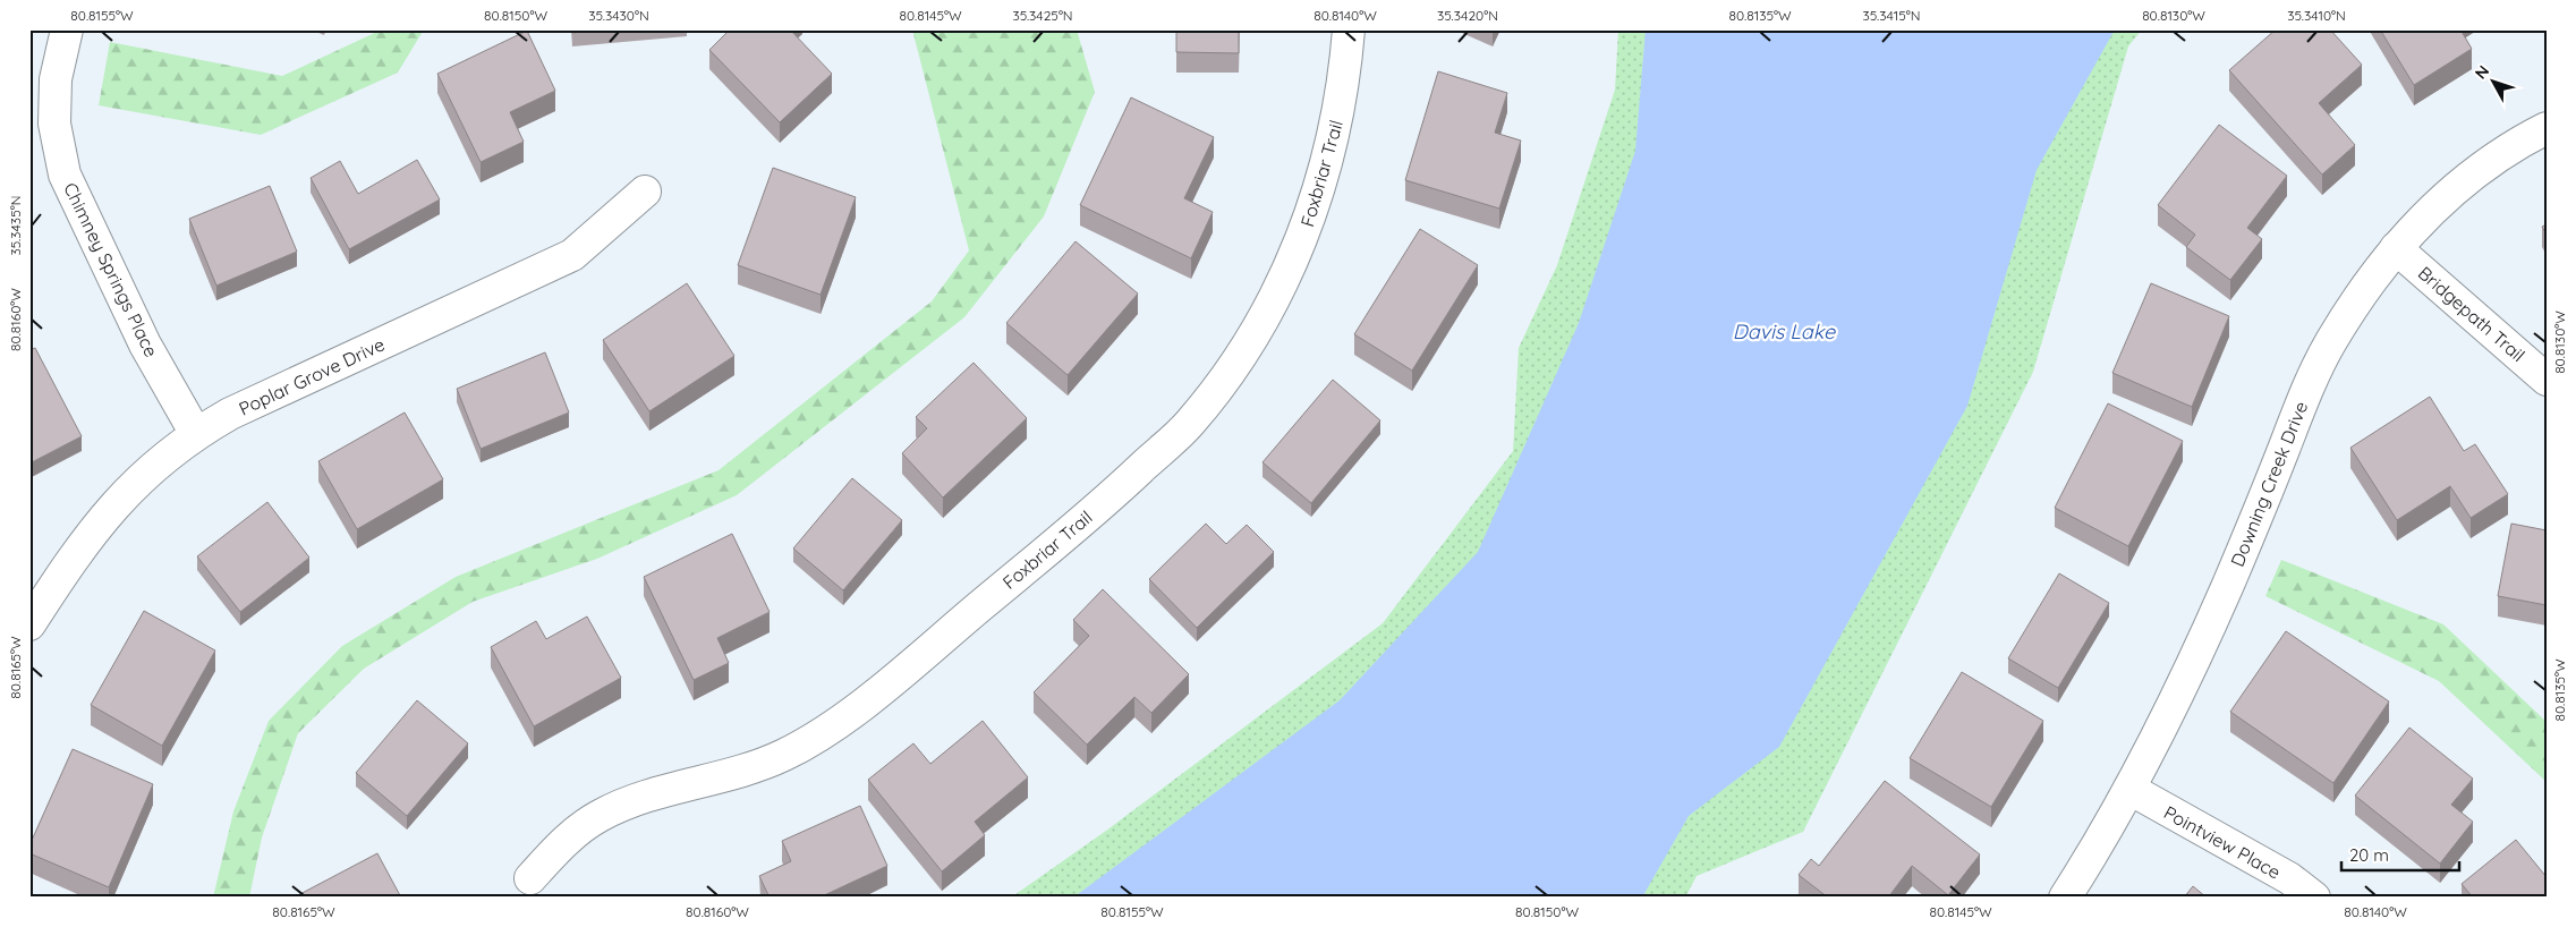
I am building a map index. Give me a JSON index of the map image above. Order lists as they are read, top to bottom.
{
  "streets": {
    "street": [
      "Foxbriar Trail",
      "Chimney Springs Place",
      "Bridgepath Trail",
      "Poplar Grove Drive",
      "Downing Creek Drive",
      "Pointview Place"
    ]
  },
  "crossings": [
    ["Chimney Springs Place", "Poplar Grove Drive"],
    ["Bridgepath Trail", "Downing Creek Drive"],
    ["Downing Creek Drive", "Pointview Place"]
  ],
  "water": ["Davis Lake"],
  "scale_bar": "20 m",
  "north": "top left",
  "coordinates": [
    "80.8155°W",
    "80.8150°W",
    "35.3430°N",
    "80.8145°W",
    "35.3425°N",
    "80.8140°W",
    "35.3420°N",
    "80.8135°W",
    "35.3415°N",
    "80.8130°W",
    "35.3410°N",
    "35.3435°N",
    "80.8160°W",
    "80.8165°W"
  ]
}
